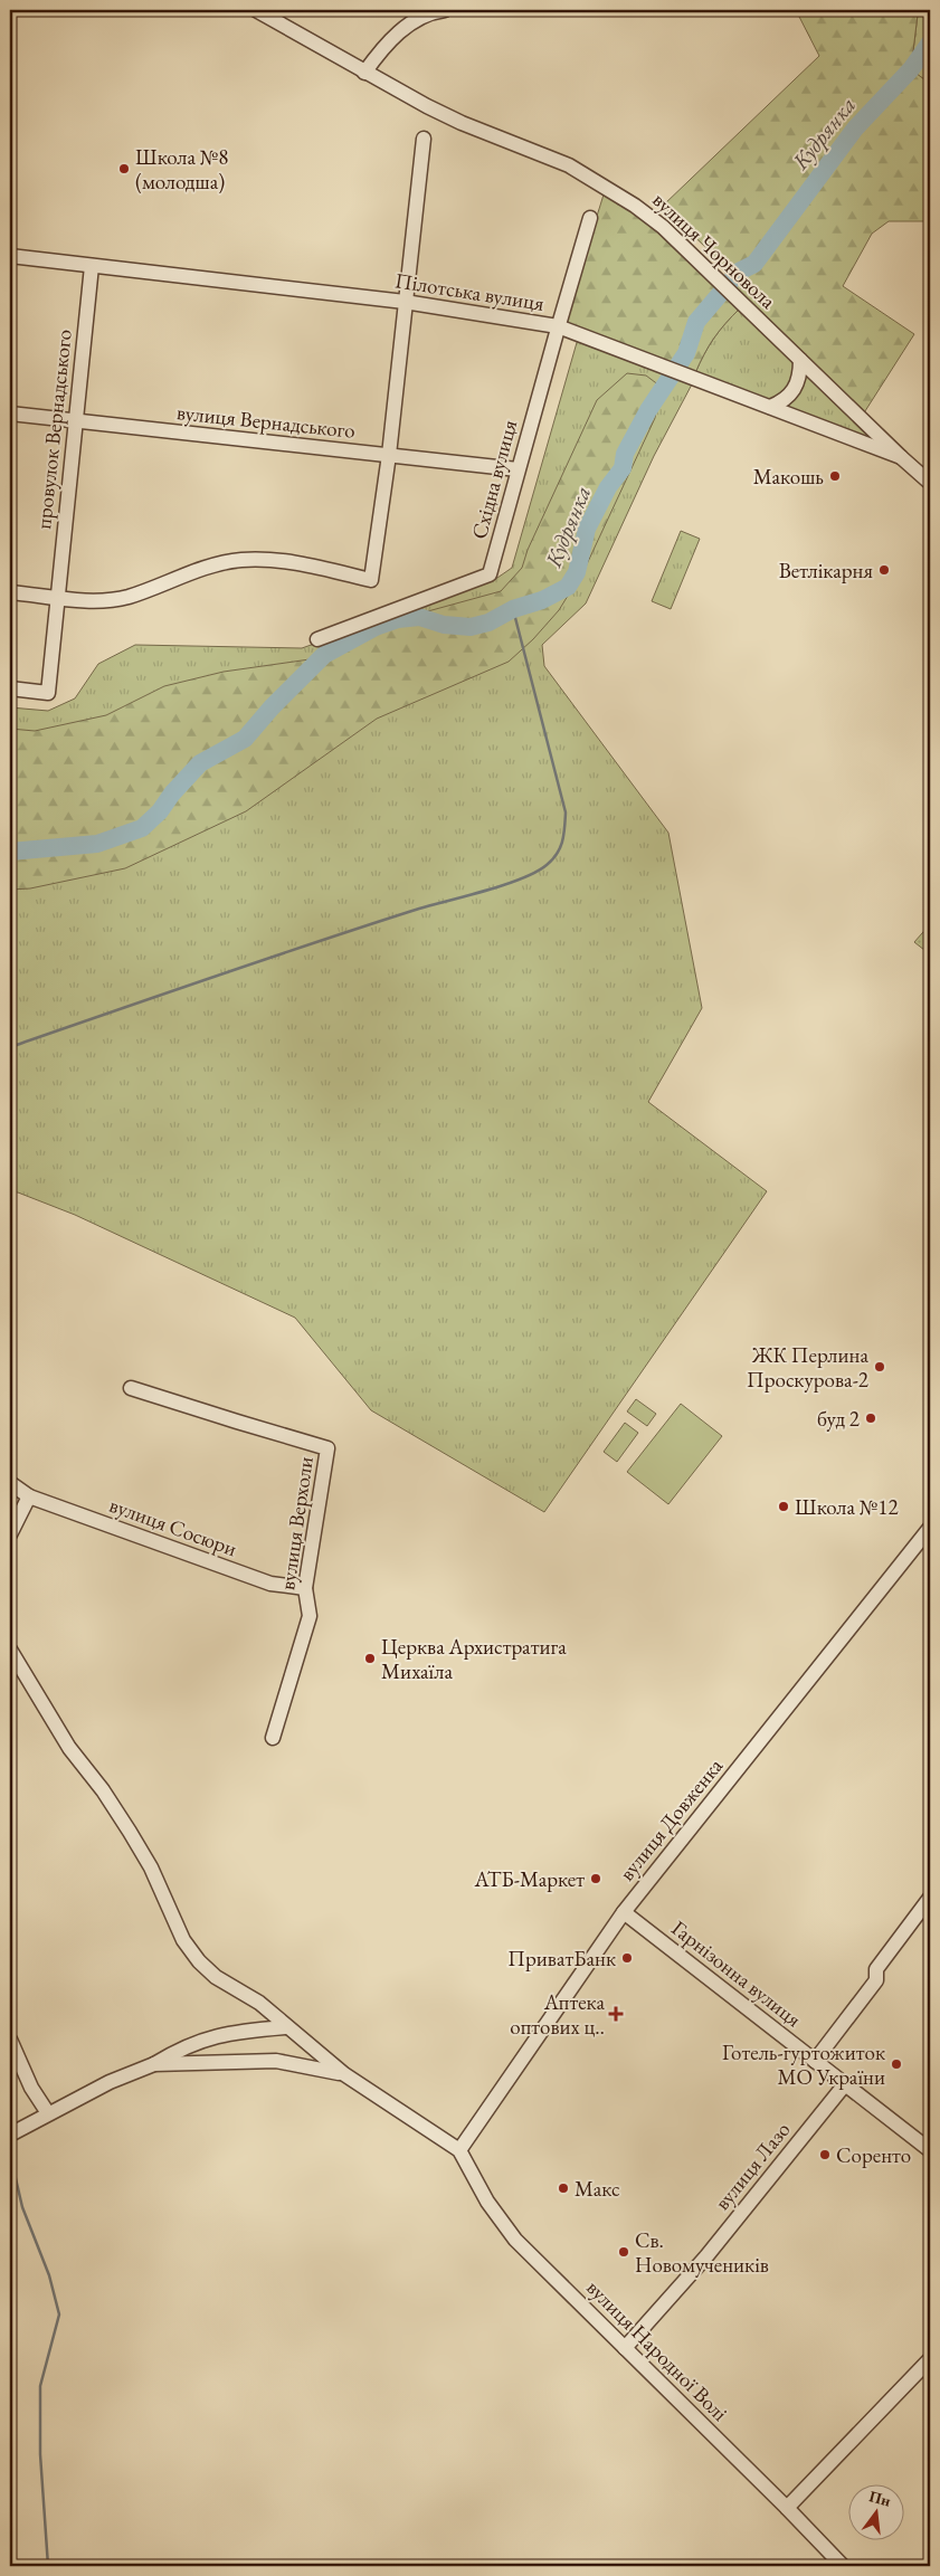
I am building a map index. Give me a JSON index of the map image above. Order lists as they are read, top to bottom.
{
  "streets": {
    "street": [
      "вулиця Чорновола",
      "Пілотська вулиця",
      "вулиця Вернадського",
      "провулок Вернадського",
      "Східна вулиця",
      "вулиця Верхоли",
      "вулиця Сосюри",
      "вулиця Довженка",
      "Гарнізонна вулиця",
      "вулиця Лазо",
      "вулиця Народної Волі"
    ]
  },
  "crossings": [
    ["вулиця Чорновола", "Пілотська вулиця"],
    ["Пілотська вулиця", "провулок Вернадського"],
    ["Пілотська вулиця", "Східна вулиця"],
    ["вулиця Вернадського", "провулок Вернадського"],
    ["вулиця Вернадського", "Східна вулиця"],
    ["вулиця Верхоли", "вулиця Сосюри"],
    ["вулиця Довженка", "Гарнізонна вулиця"],
    ["вулиця Довженка", "вулиця Народної Волі"],
    ["Гарнізонна вулиця", "вулиця Лазо"],
    ["вулиця Лазо", "вулиця Народної Волі"]
  ],
  "water": ["Кудрянка"],
  "places": {
    "other": [
      "Школа №8 (молодша)",
      "Макошь",
      "Ветлікарня",
      "ЖК Перлина Проскурова-2",
      "буд 2",
      "Школа №12",
      "Церква Архистратига Михаїла",
      "АТБ-Маркет",
      "ПриватБанк",
      "Готель-гуртожиток МО України",
      "Соренто",
      "Макс",
      "Св. Новомучеників"
    ],
    "health": ["Аптека оптових ц‥"]
  },
  "north": "top"
}
